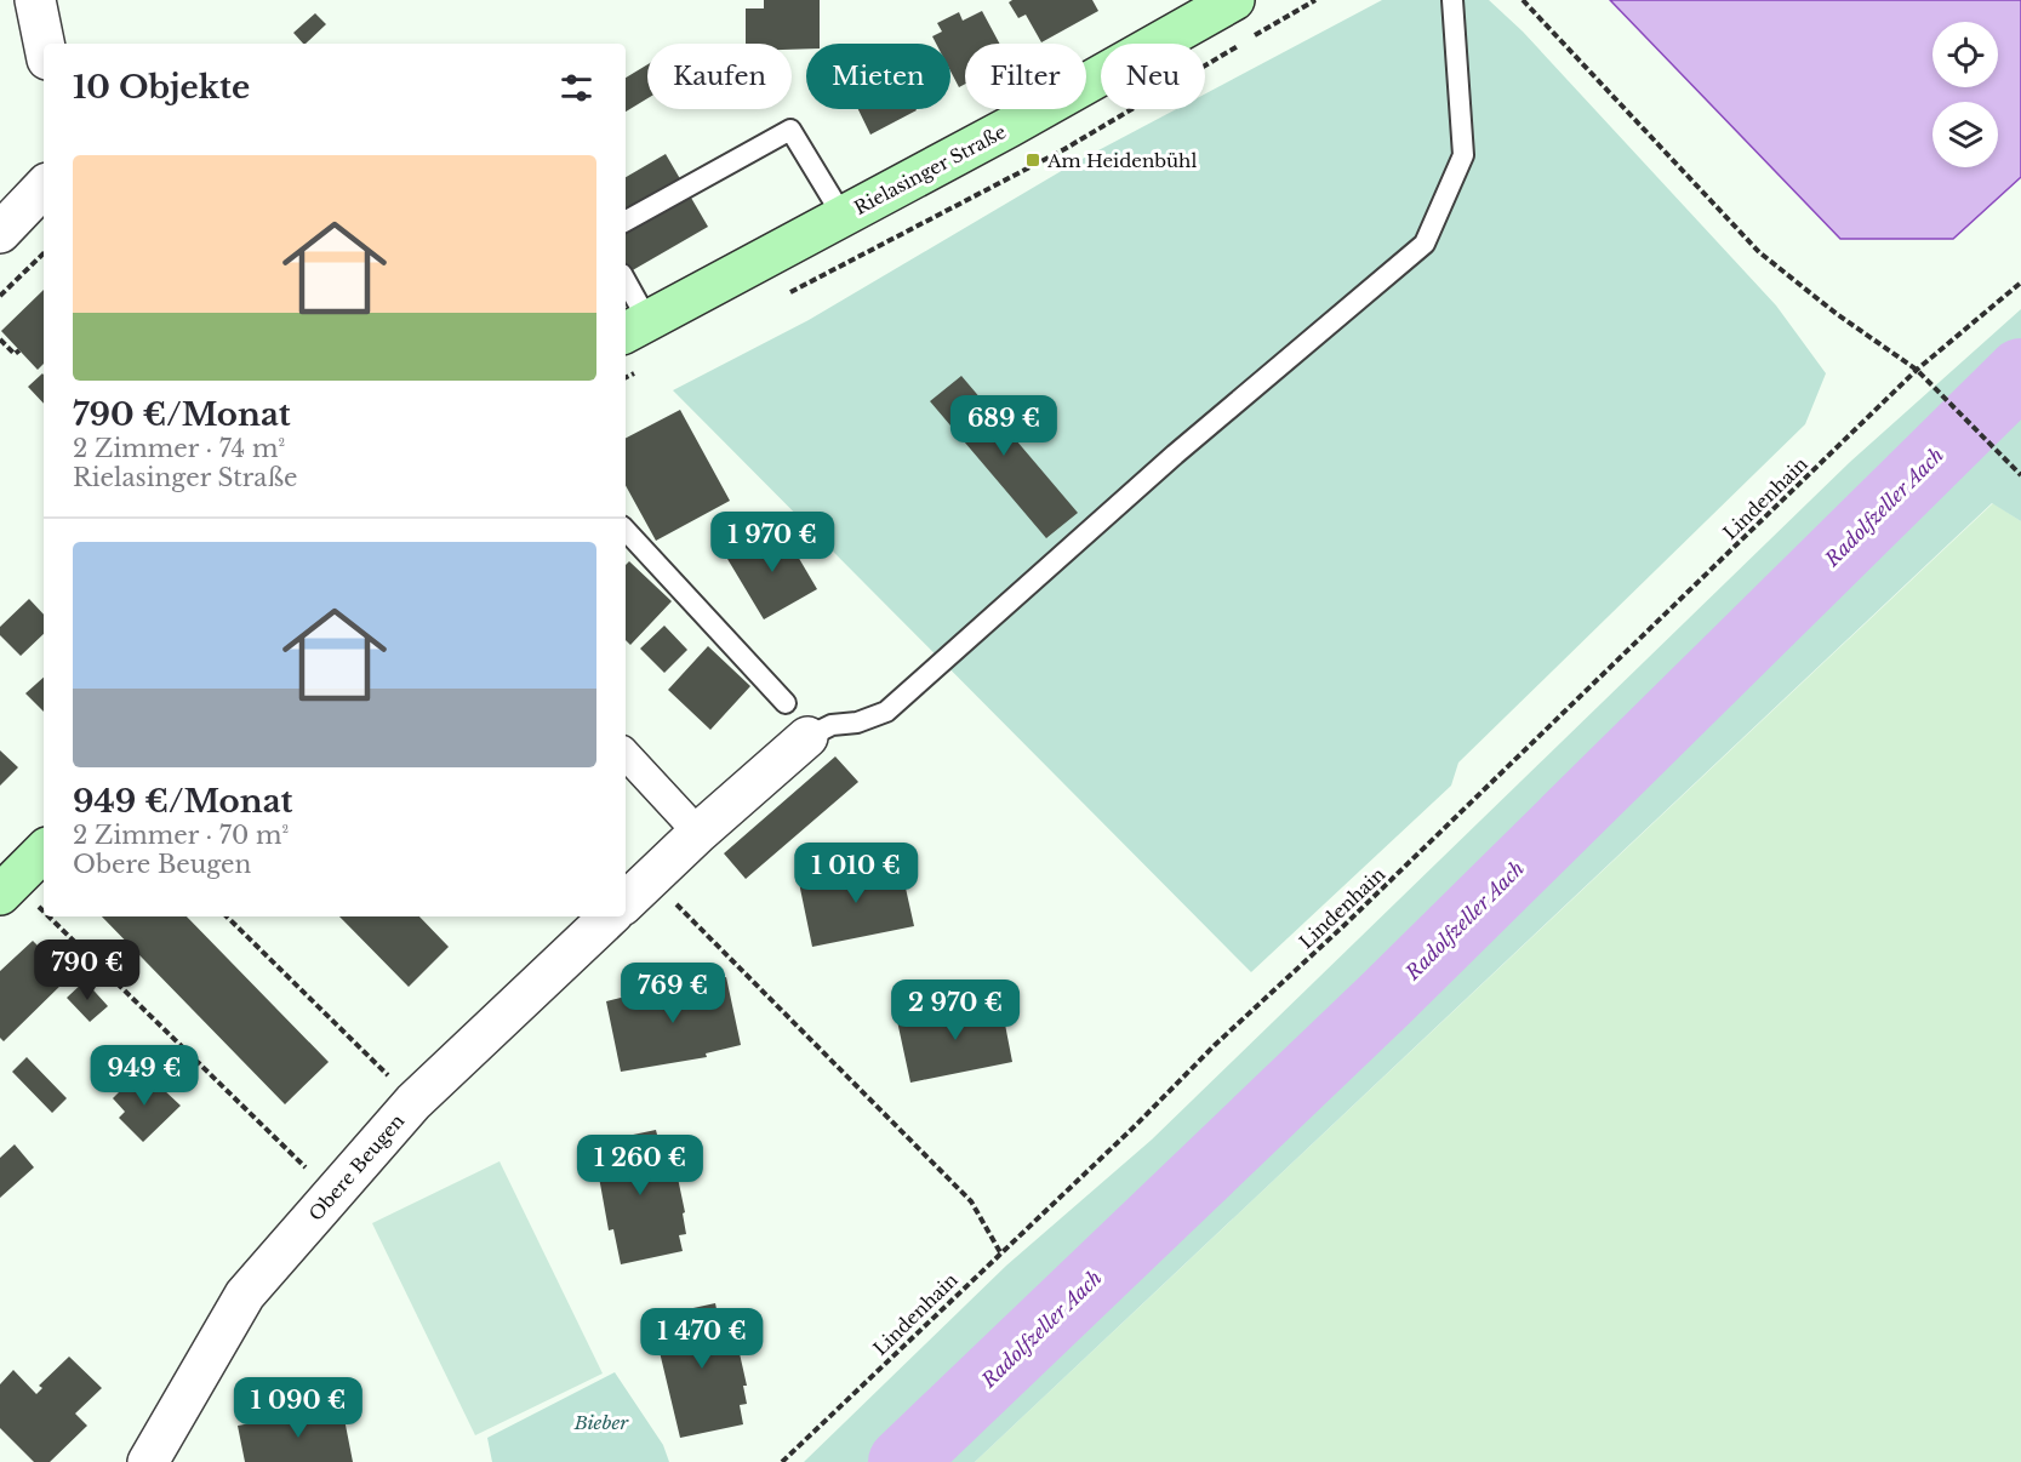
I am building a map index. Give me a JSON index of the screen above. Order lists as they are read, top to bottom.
{
  "streets": {
    "main road": ["Rielasinger Straße"],
    "street": ["Obere Beugen"],
    "path": ["Lindenhain"]
  },
  "water": ["Radolfzeller Aach"],
  "parks": ["Bieber"],
  "places": {
    "transit": ["Am Heidenbühl"]
  },
  "page": {
    "chip": [
      "Kaufen",
      "Mieten",
      "Filter",
      "Neu"
    ],
    "heading": "10 Objekte",
    "list": [
      {
        "name": "790 €/Monat",
        "note": "2 Zimmer · 74 m² · Rielasinger Straße"
      },
      {
        "name": "949 €/Monat",
        "note": "2 Zimmer · 70 m² · Obere Beugen"
      }
    ],
    "price": [
      "689 €",
      "1 970 €",
      "1 010 €",
      "790 €",
      "769 €",
      "2 970 €",
      "949 €",
      "1 260 €",
      "1 470 €",
      "1 090 €"
    ]
  }
}
